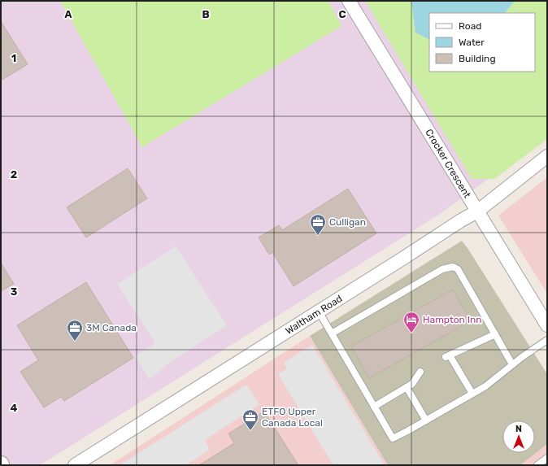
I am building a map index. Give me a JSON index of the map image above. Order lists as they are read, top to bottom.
{
  "streets": {
    "street": ["Crocker Crescent", "Waltham Road"]
  },
  "crossings": [
    ["Crocker Crescent", "Waltham Road"]
  ],
  "places": {
    "office": ["Culligan", "3M Canada", "ETFO Upper Canada Local"],
    "hotel": ["Hampton Inn"]
  },
  "legend": ["Road", "Water", "Building"],
  "north": "top",
  "grid": {
    "columns": ["A", "B", "C"],
    "rows": [
      "1",
      "2",
      "3",
      "4"
    ]
  }
}
